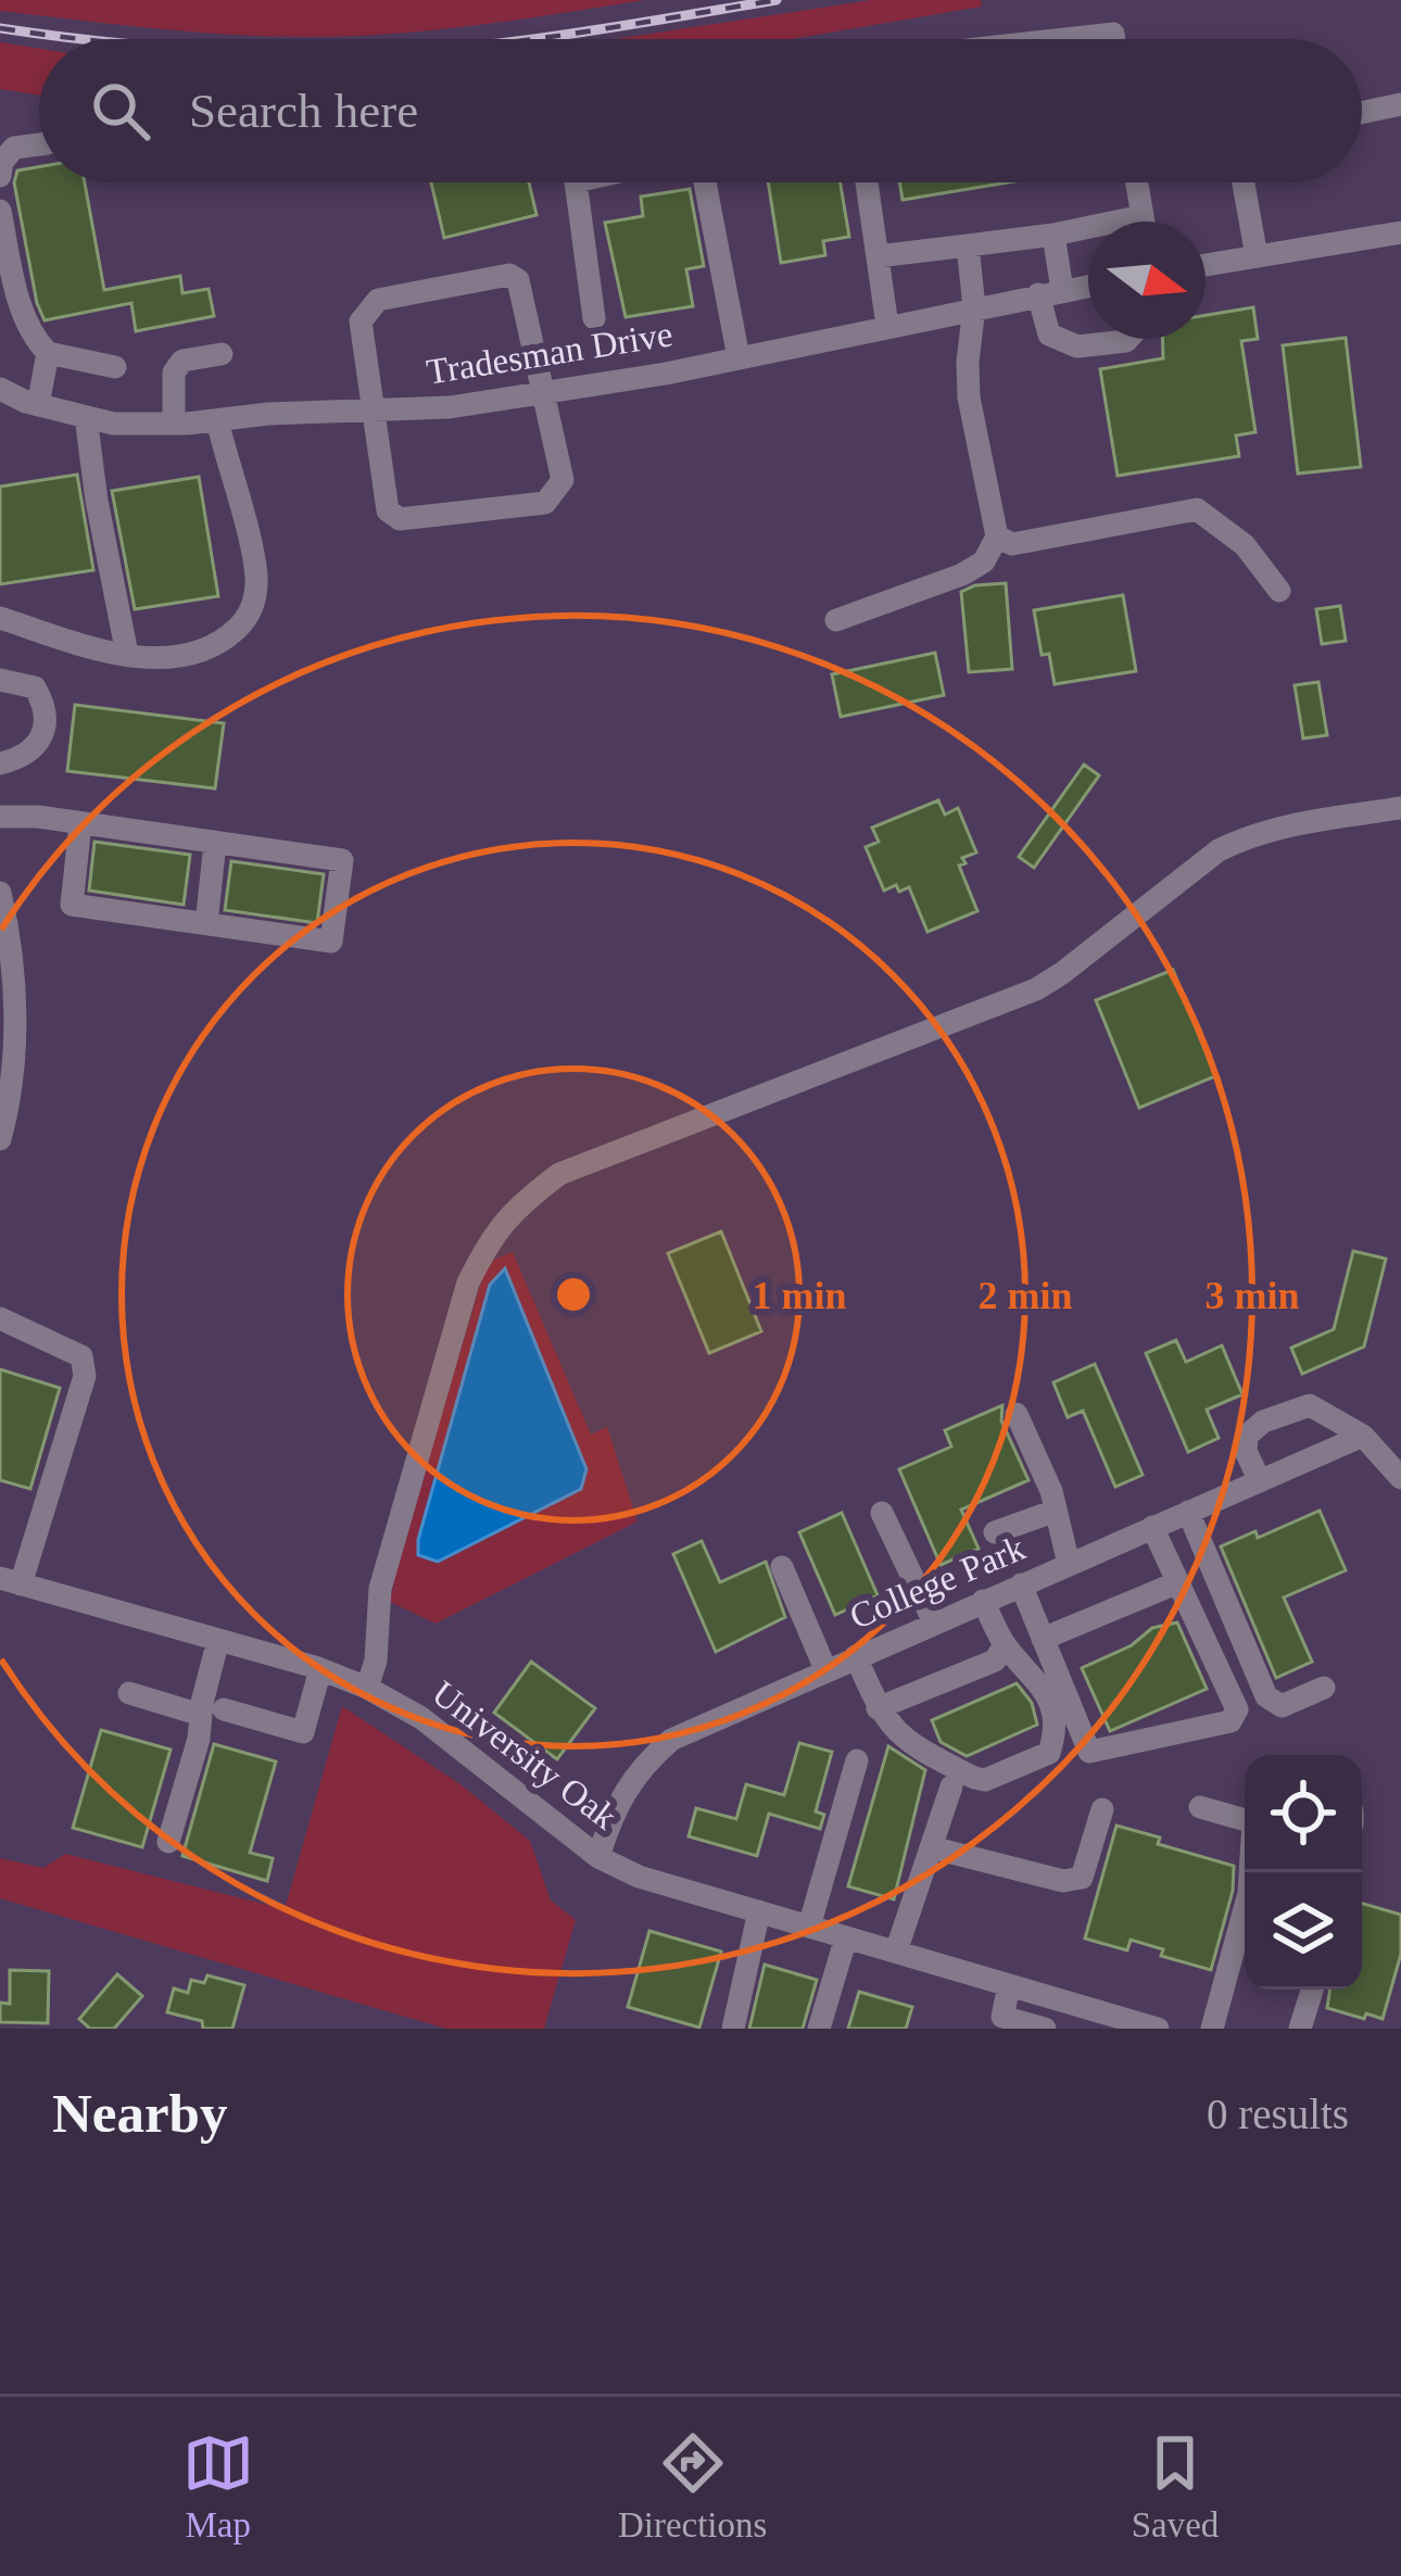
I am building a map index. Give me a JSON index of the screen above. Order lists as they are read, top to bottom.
{
  "streets": {
    "street": ["Tradesman Drive", "College Park", "University Oak"]
  },
  "crossings": [
    ["College Park", "University Oak"]
  ],
  "north": "right",
  "page": {
    "search": "Search here",
    "heading": ["Nearby", "0 results"],
    "nav": ["Map", "Directions", "Saved"]
  },
  "rings": ["1 min", "2 min", "3 min"]
}
